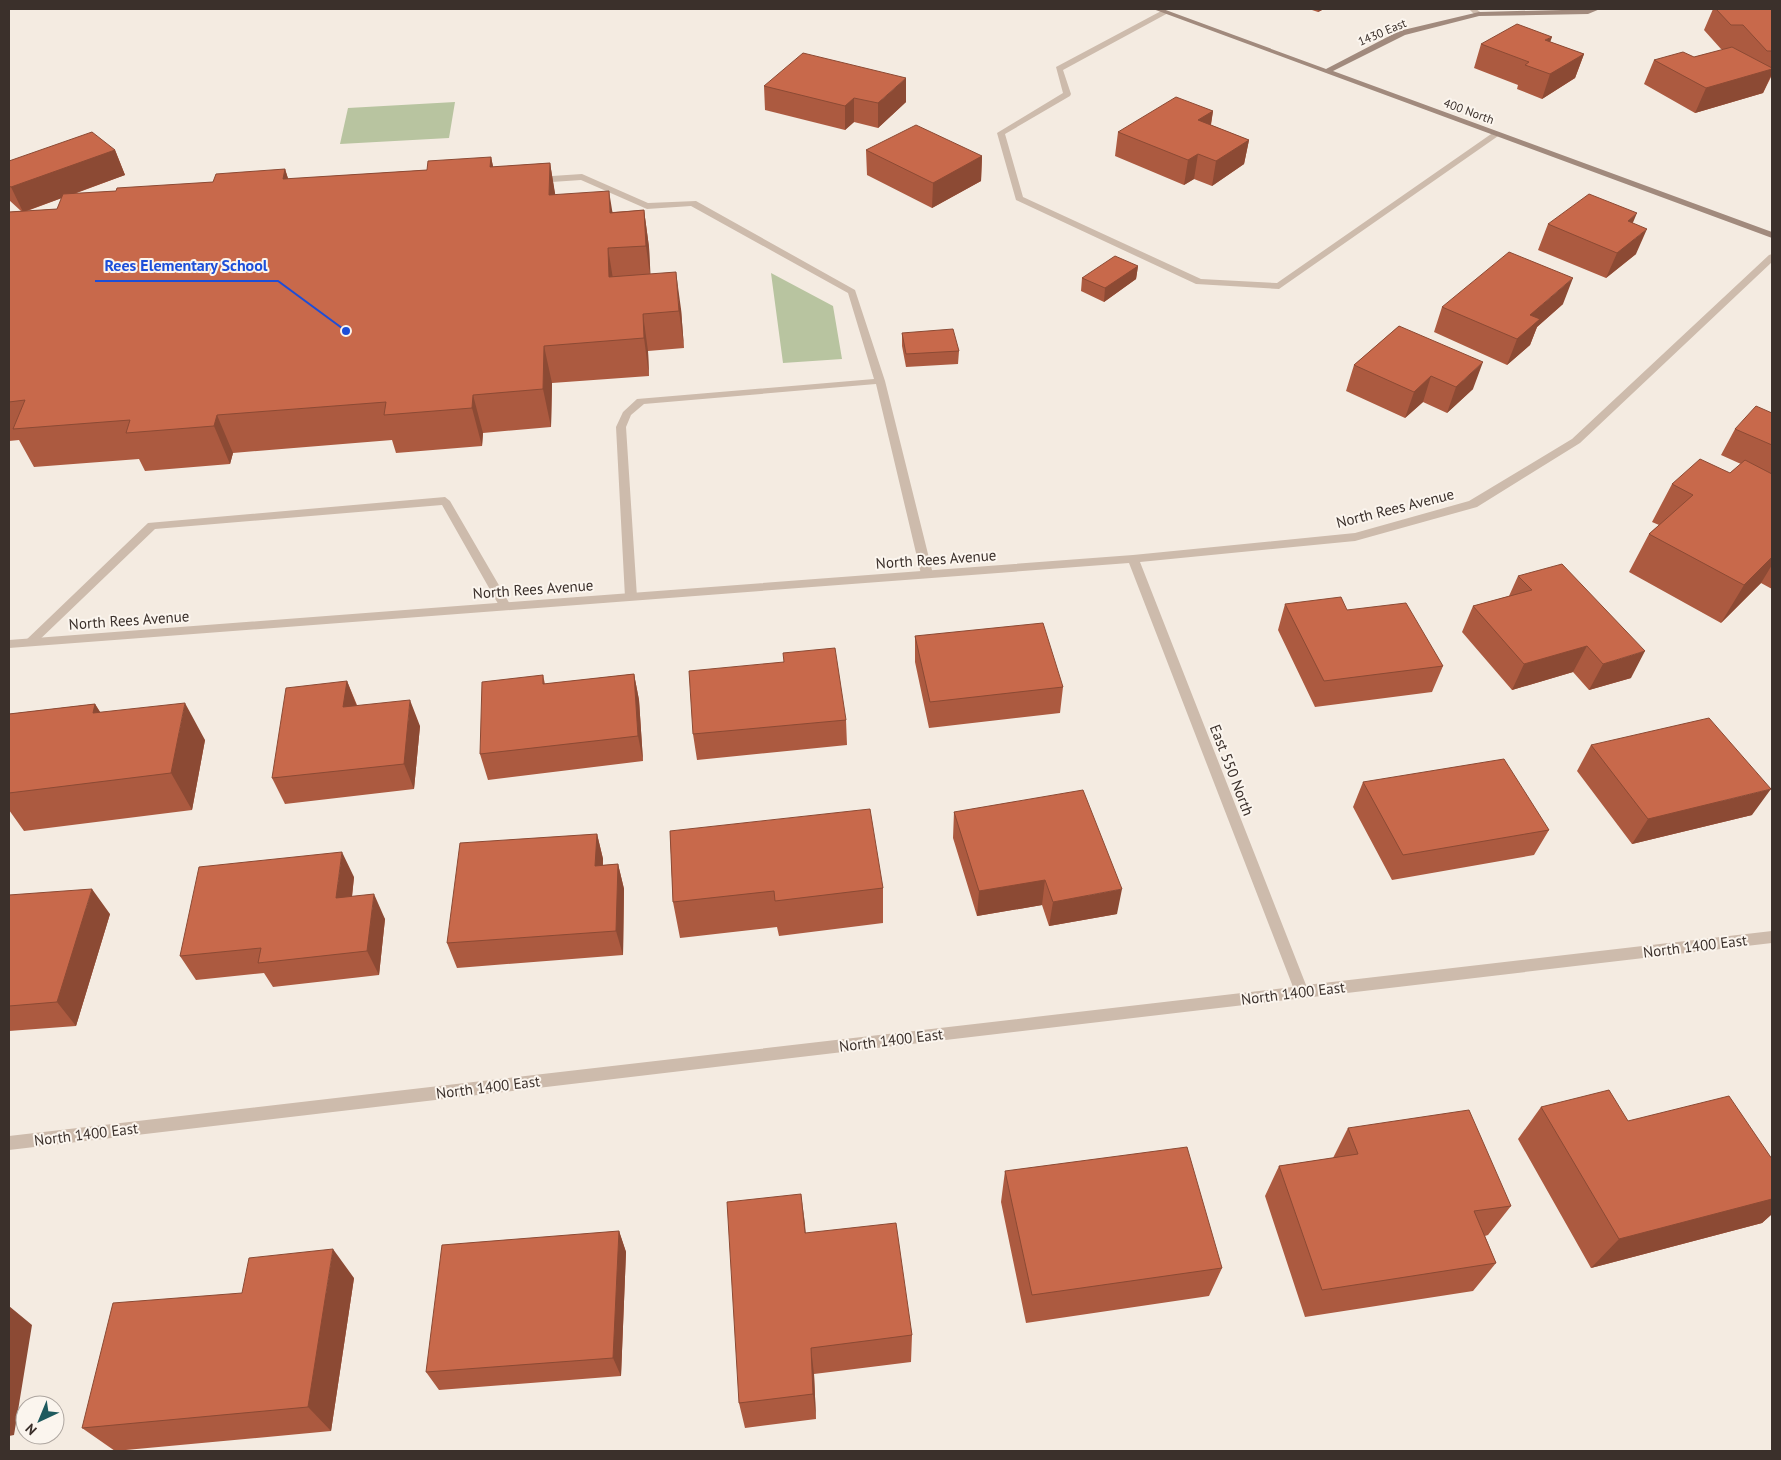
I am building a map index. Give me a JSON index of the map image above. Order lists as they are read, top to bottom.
{
  "streets": {
    "main road": ["1430 East", "400 North"],
    "street": ["North Rees Avenue", "East 550 North", "North 1400 East"]
  },
  "crossings": [
    ["1430 East", "400 North"],
    ["North Rees Avenue", "East 550 North"],
    ["East 550 North", "North 1400 East"]
  ],
  "places": ["Rees Elementary School"],
  "north": "bottom left"
}
